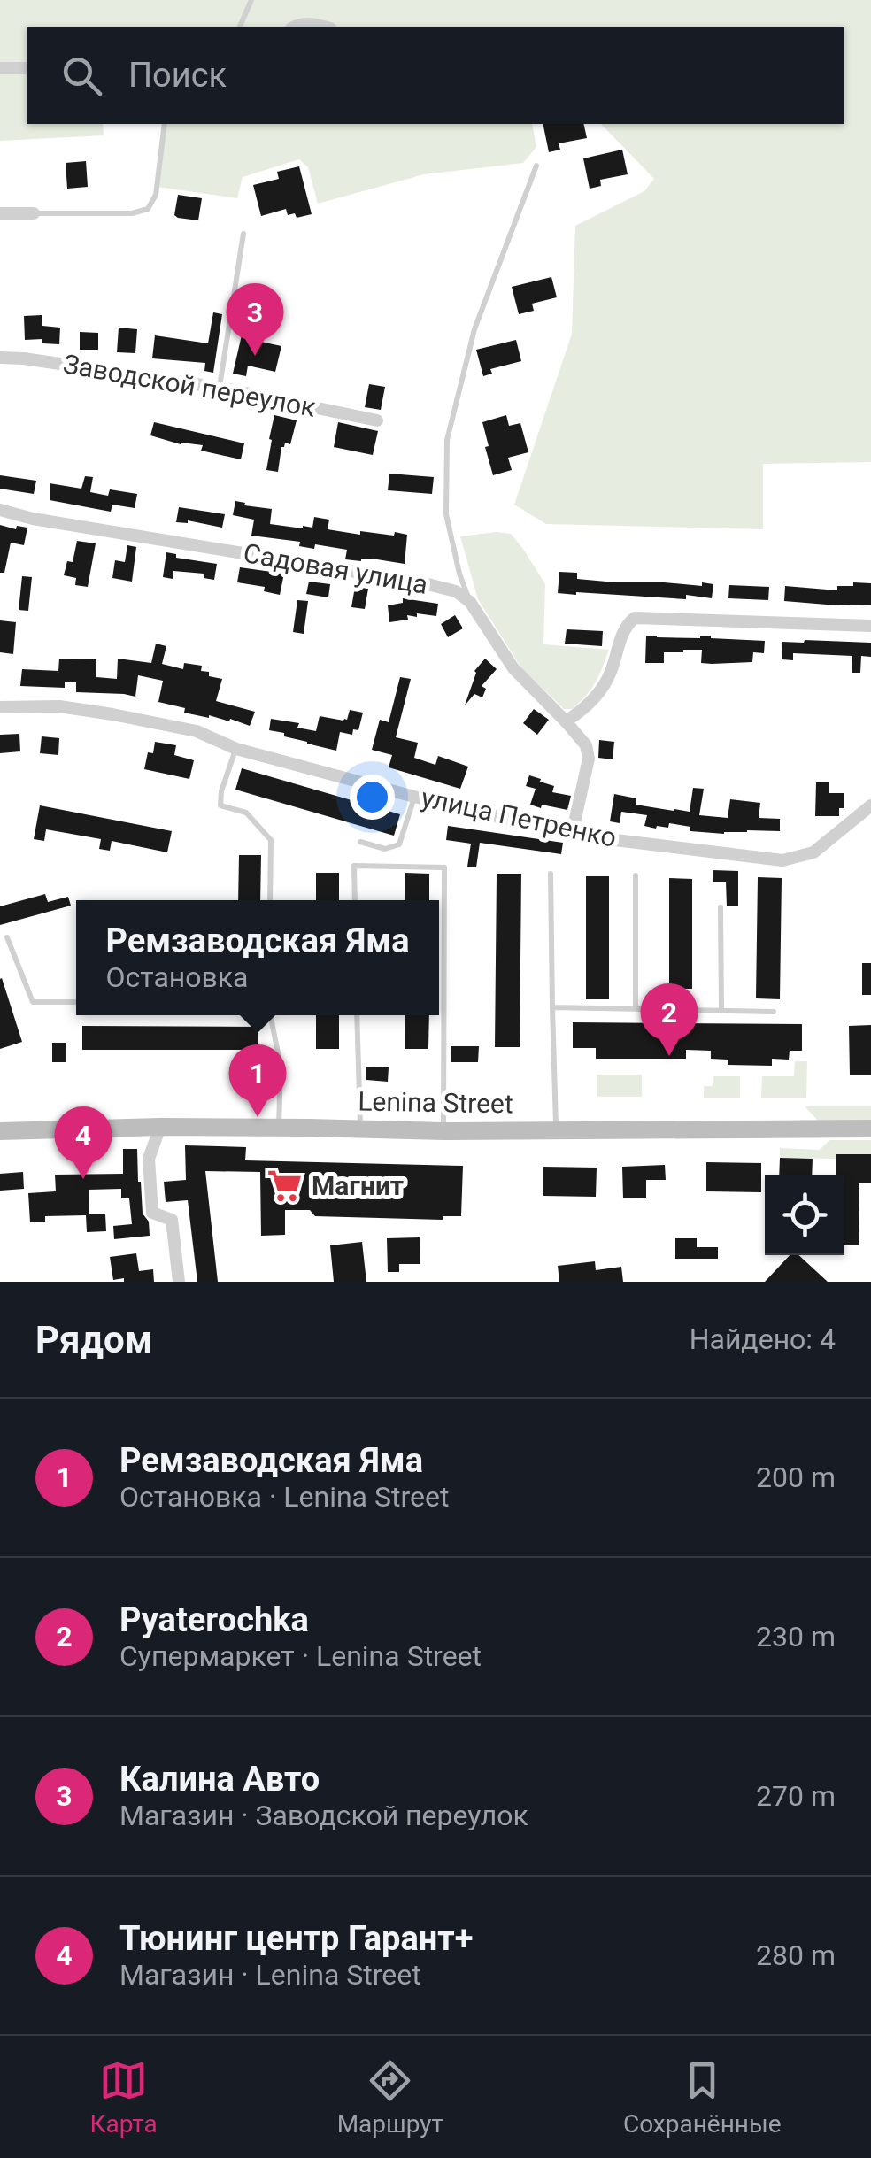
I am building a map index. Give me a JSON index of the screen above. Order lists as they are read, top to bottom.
{
  "streets": {
    "street": [
      "Заводской переулок",
      "Садовая улица",
      "улица Петренко",
      "Lenina Street"
    ]
  },
  "places": {
    "supermarket": ["Магнит"]
  },
  "page": {
    "search": "Поиск",
    "pins": [
      "3",
      "2",
      "1",
      "4"
    ],
    "popup": ["Ремзаводская Яма", "Остановка"],
    "heading": ["Рядом", "Найдено: 4"],
    "list": [
      {
        "mark": "1",
        "name": "Ремзаводская Яма",
        "note": "Остановка · Lenina Street",
        "value": "200 m"
      },
      {
        "mark": "2",
        "name": "Pyaterochka",
        "note": "Супермаркет · Lenina Street",
        "value": "230 m"
      },
      {
        "mark": "3",
        "name": "Калина Авто",
        "note": "Магазин · Заводской переулок",
        "value": "270 m"
      },
      {
        "mark": "4",
        "name": "Тюнинг центр Гарант+",
        "note": "Магазин · Lenina Street",
        "value": "280 m"
      }
    ],
    "nav": ["Карта", "Маршрут", "Сохранённые"]
  }
}
